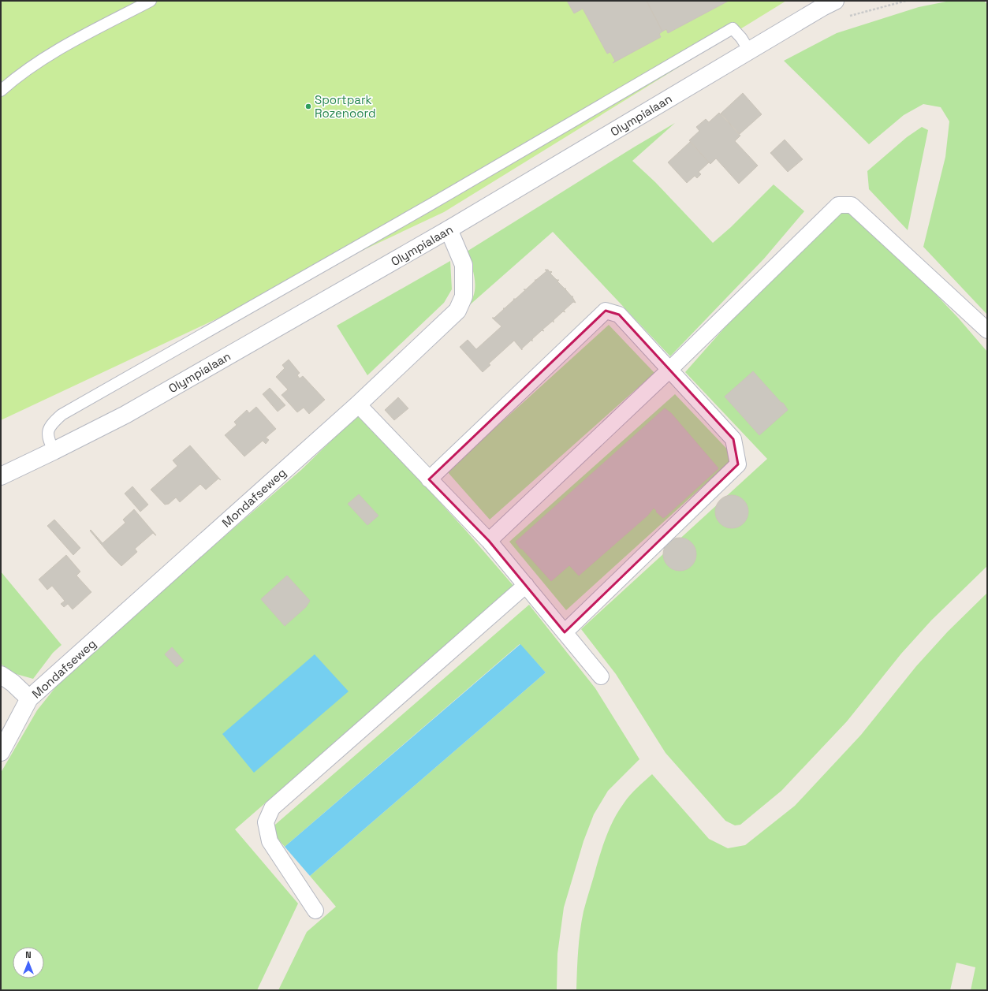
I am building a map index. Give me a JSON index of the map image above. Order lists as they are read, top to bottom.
{
  "streets": {
    "main road": ["Olympialaan", "Mondafseweg"]
  },
  "crossings": [
    ["Olympialaan", "Mondafseweg"]
  ],
  "places": ["Sportpark Rozenoord"],
  "north": "top"
}
